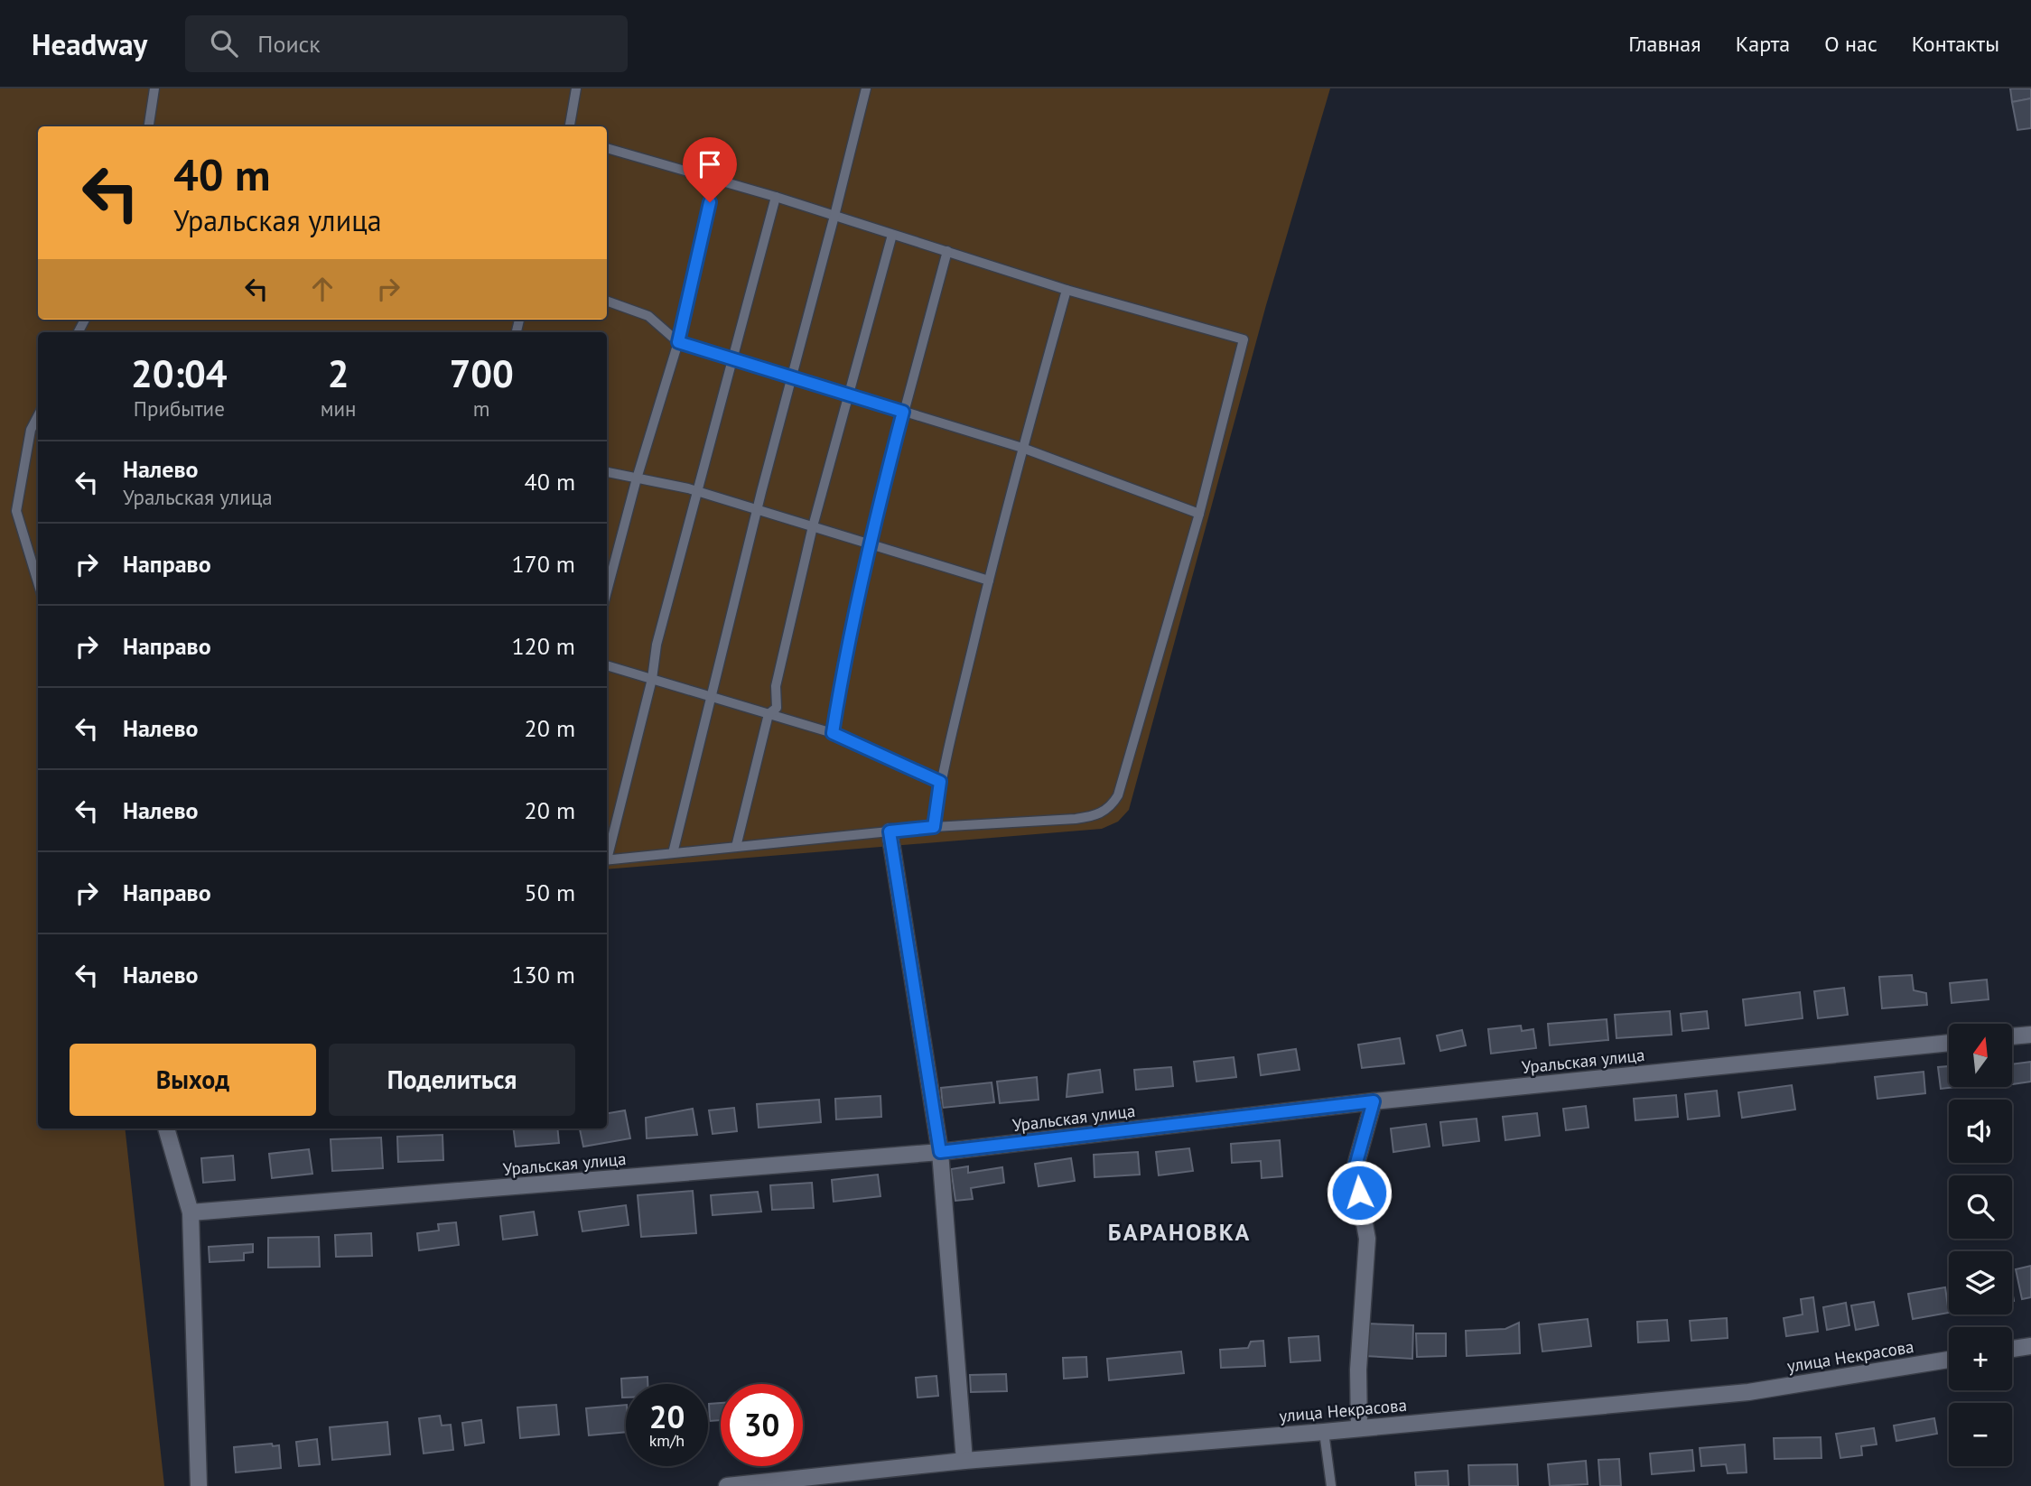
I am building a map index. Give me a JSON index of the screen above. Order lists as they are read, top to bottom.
{
  "streets": {
    "street": ["Уральская улица", "улица Некрасова"]
  },
  "districts": ["БАРАНОВКА"],
  "north": "top",
  "page": {
    "header": "Headway",
    "search": "Поиск",
    "nav": [
      "Главная",
      "Карта",
      "О нас",
      "Контакты"
    ],
    "turn": ["40 m", "Уральская улица"],
    "eta": [
      "20:04",
      "Прибытие",
      "2",
      "мин",
      "700",
      "m"
    ],
    "list": [
      {
        "name": "Налево",
        "note": "Уральская улица",
        "value": "40 m"
      },
      {
        "name": "Направо",
        "value": "170 m"
      },
      {
        "name": "Направо",
        "value": "120 m"
      },
      {
        "name": "Налево",
        "value": "20 m"
      },
      {
        "name": "Налево",
        "value": "20 m"
      },
      {
        "name": "Направо",
        "value": "50 m"
      },
      {
        "name": "Налево",
        "value": "130 m"
      }
    ],
    "map_buttons": ["+", "−"],
    "buttons": ["Выход", "Поделиться"],
    "speed": "20 km/h",
    "limit": "30"
  }
}
